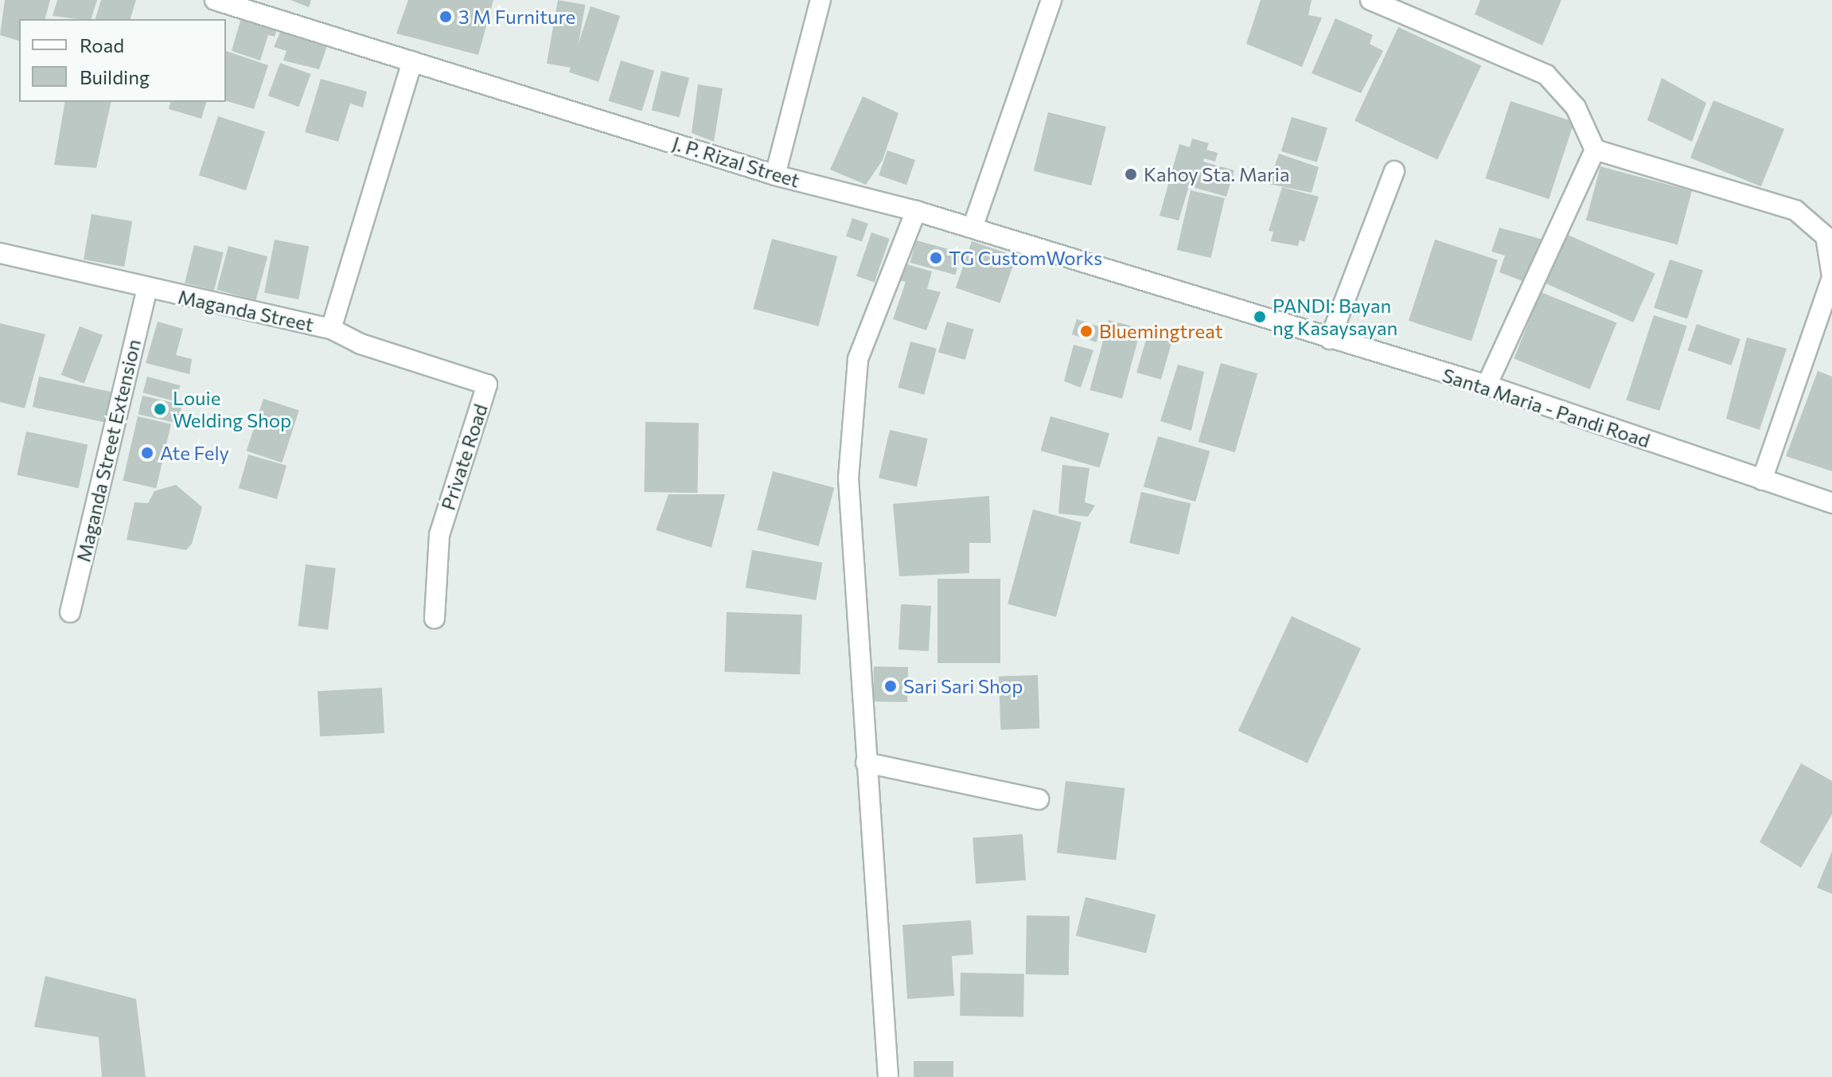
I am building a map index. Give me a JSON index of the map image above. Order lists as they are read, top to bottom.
{
  "streets": {
    "street": [
      "J. P. Rizal Street",
      "Maganda Street",
      "Santa Maria - Pandi Road",
      "Maganda Street Extension",
      "Private Road"
    ]
  },
  "crossings": [
    ["J. P. Rizal Street", "Maganda Street"],
    ["J. P. Rizal Street", "Santa Maria - Pandi Road"],
    ["Maganda Street", "Maganda Street Extension"],
    ["Maganda Street", "Private Road"]
  ],
  "places": [
    "3 M Furniture",
    "Kahoy Sta. Maria",
    "TG CustomWorks",
    "PANDI: Bayan ng Kasaysayan",
    "Bluemingtreat",
    "Louie Welding Shop",
    "Ate Fely",
    "Sari Sari Shop"
  ],
  "legend": ["Road", "Building"]
}
